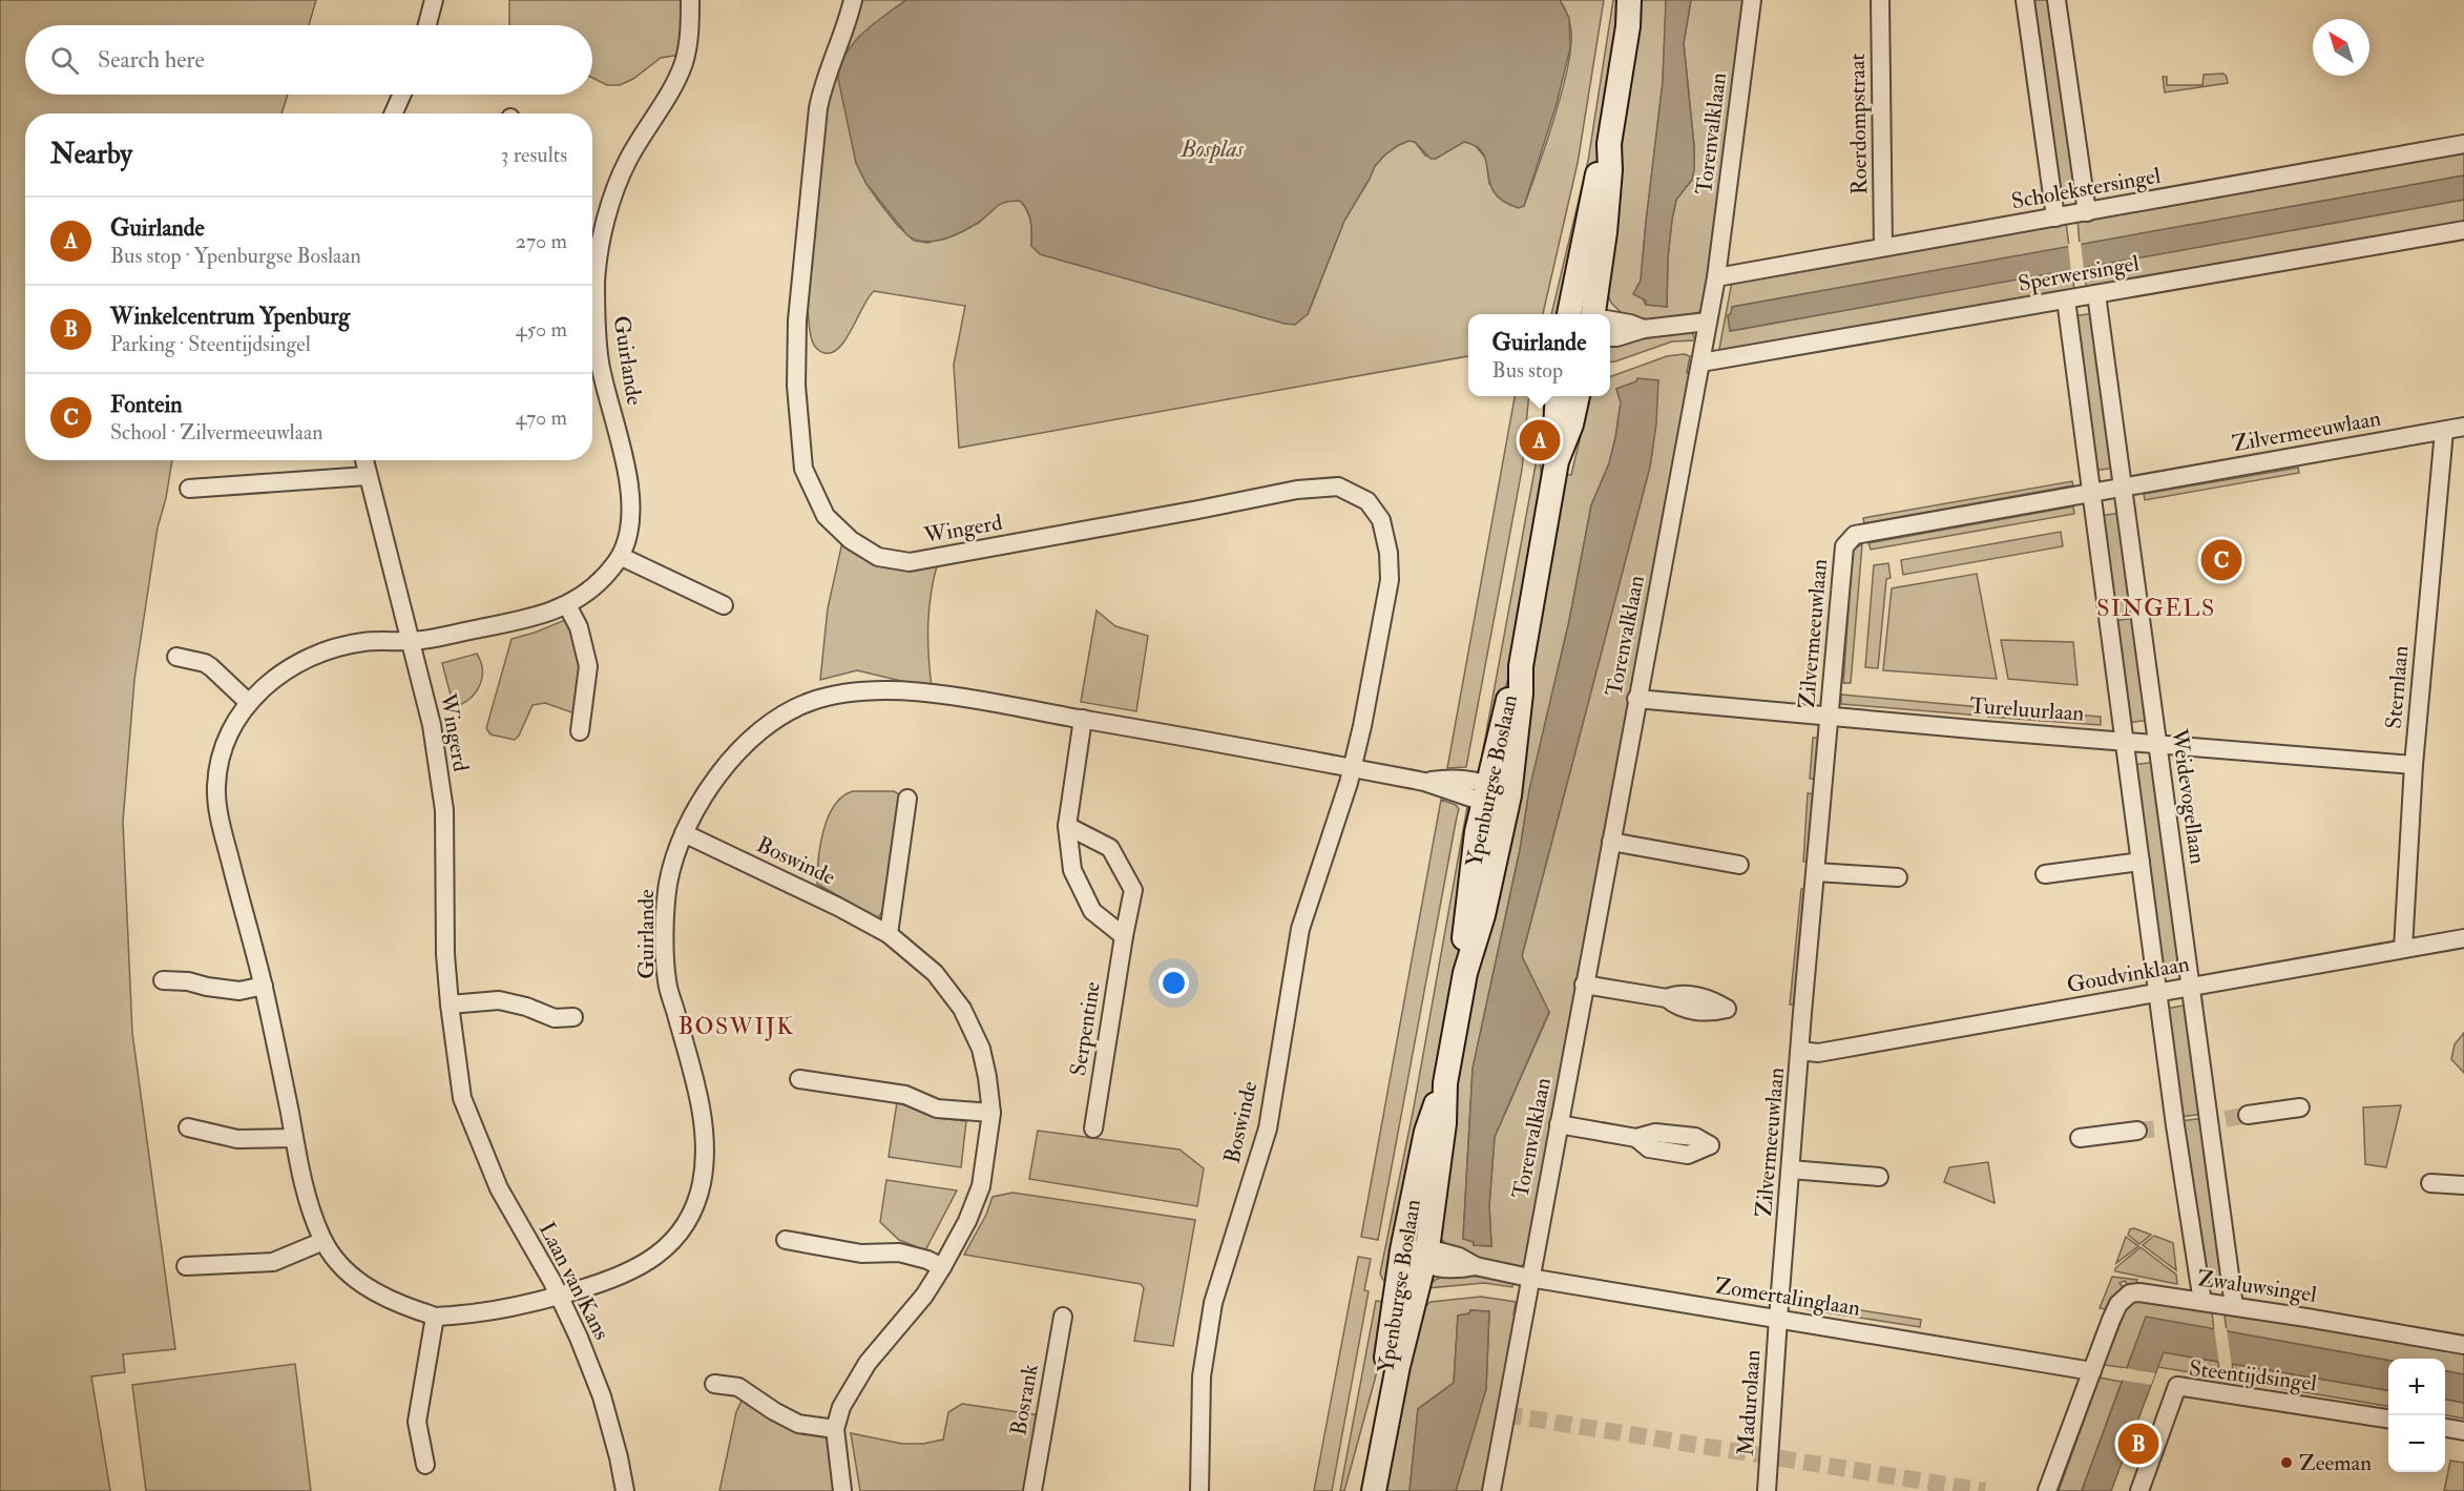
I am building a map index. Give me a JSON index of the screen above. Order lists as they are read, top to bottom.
{
  "streets": {
    "main road": ["Ypenburgse Boslaan"],
    "street": [
      "Roerdompstraat",
      "Torenvalklaan",
      "Scholekstersingel",
      "Sperwersingel",
      "Guirlande",
      "Zilvermeeuwlaan",
      "Wingerd",
      "Sternlaan",
      "Tureluurlaan",
      "Weidevogellaan",
      "Boswinde",
      "Goudvinklaan",
      "Serpentine",
      "Laan van Kans",
      "Zwaluwsingel",
      "Zomertalinglaan",
      "Steentijdsingel",
      "Bosrank",
      "Madurolaan"
    ]
  },
  "crossings": [
    ["Roerdompstraat", "Scholekstersingel"],
    ["Torenvalklaan", "Scholekstersingel"],
    ["Torenvalklaan", "Sperwersingel"],
    ["Torenvalklaan", "Tureluurlaan"],
    ["Torenvalklaan", "Zomertalinglaan"],
    ["Sperwersingel", "Weidevogellaan"],
    ["Guirlande", "Wingerd"],
    ["Guirlande", "Ypenburgse Boslaan"],
    ["Guirlande", "Boswinde"],
    ["Guirlande", "Laan van Kans"],
    ["Zilvermeeuwlaan", "Sternlaan"],
    ["Zilvermeeuwlaan", "Tureluurlaan"],
    ["Zilvermeeuwlaan", "Weidevogellaan"],
    ["Zilvermeeuwlaan", "Goudvinklaan"],
    ["Zilvermeeuwlaan", "Zomertalinglaan"],
    ["Zilvermeeuwlaan", "Madurolaan"],
    ["Wingerd", "Boswinde"],
    ["Wingerd", "Laan van Kans"],
    ["Sternlaan", "Tureluurlaan"],
    ["Sternlaan", "Goudvinklaan"],
    ["Tureluurlaan", "Weidevogellaan"],
    ["Ypenburgse Boslaan", "Zomertalinglaan"],
    ["Weidevogellaan", "Goudvinklaan"],
    ["Weidevogellaan", "Zwaluwsingel"],
    ["Zwaluwsingel", "Zomertalinglaan"],
    ["Zomertalinglaan", "Madurolaan"]
  ],
  "districts": ["SINGELS", "BOSWIJK"],
  "water": ["Bosplas"],
  "places": ["Zeeman"],
  "north": "top left",
  "page": {
    "search": "Search here",
    "heading": ["Nearby", "3 results"],
    "list": [
      {
        "mark": "A",
        "name": "Guirlande",
        "note": "Bus stop · Ypenburgse Boslaan",
        "value": "270 m"
      },
      {
        "mark": "B",
        "name": "Winkelcentrum Ypenburg",
        "note": "Parking · Steentijdsingel",
        "value": "450 m"
      },
      {
        "mark": "C",
        "name": "Fontein",
        "note": "School · Zilvermeeuwlaan",
        "value": "470 m"
      }
    ],
    "popup": ["Guirlande", "Bus stop"],
    "pins": ["A", "C", "B"],
    "map_buttons": ["+", "−"]
  }
}
